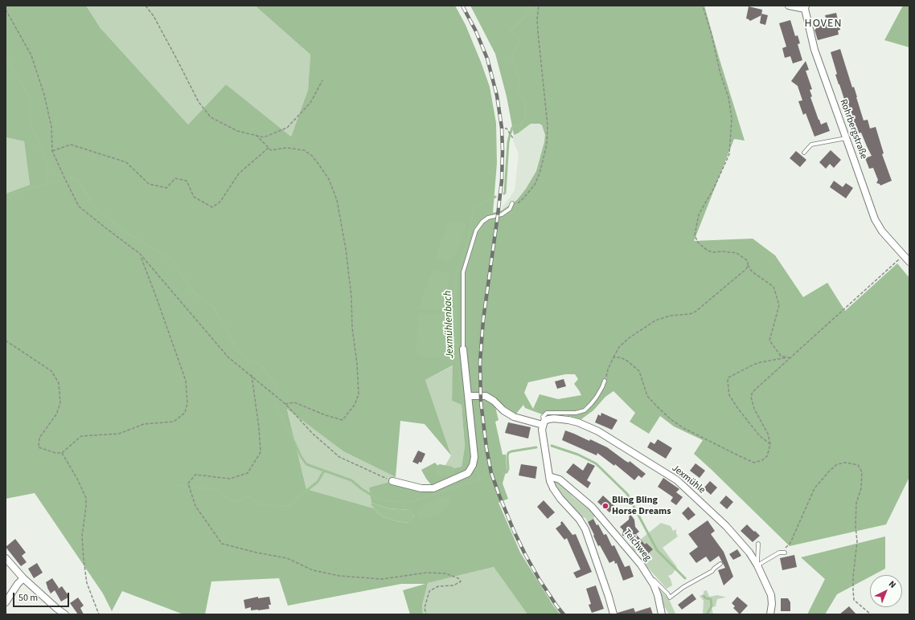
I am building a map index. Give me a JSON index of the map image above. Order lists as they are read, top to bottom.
{
  "streets": {
    "street": ["Rohrbergstraße", "Jexmühle", "Teichweg"]
  },
  "districts": ["HOVEN"],
  "water": ["Jexmühlenbach"],
  "places": ["Bling Bling Horse Dreams"],
  "scale_bar": "50 m",
  "north": "top right"
}
